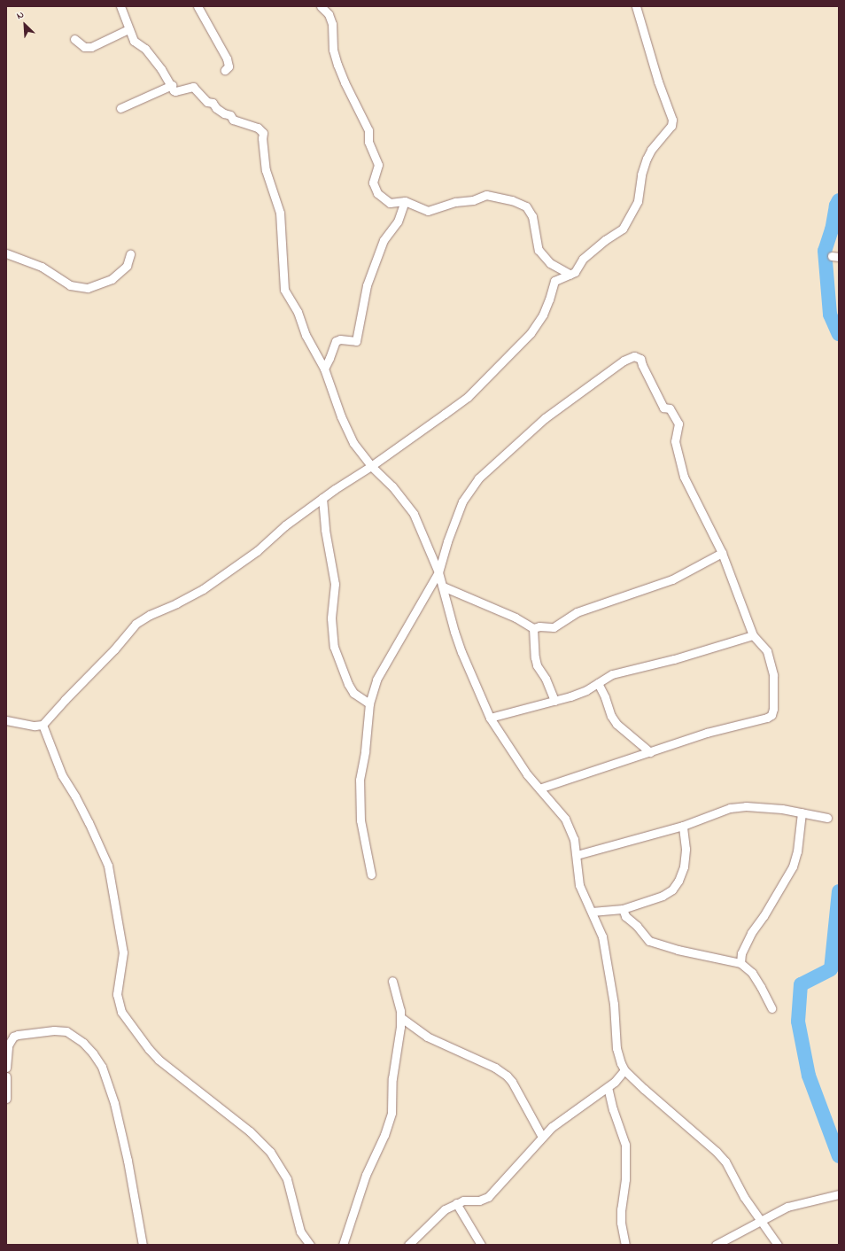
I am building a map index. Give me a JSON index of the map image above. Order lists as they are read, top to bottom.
{
  "north": "top left"
}
